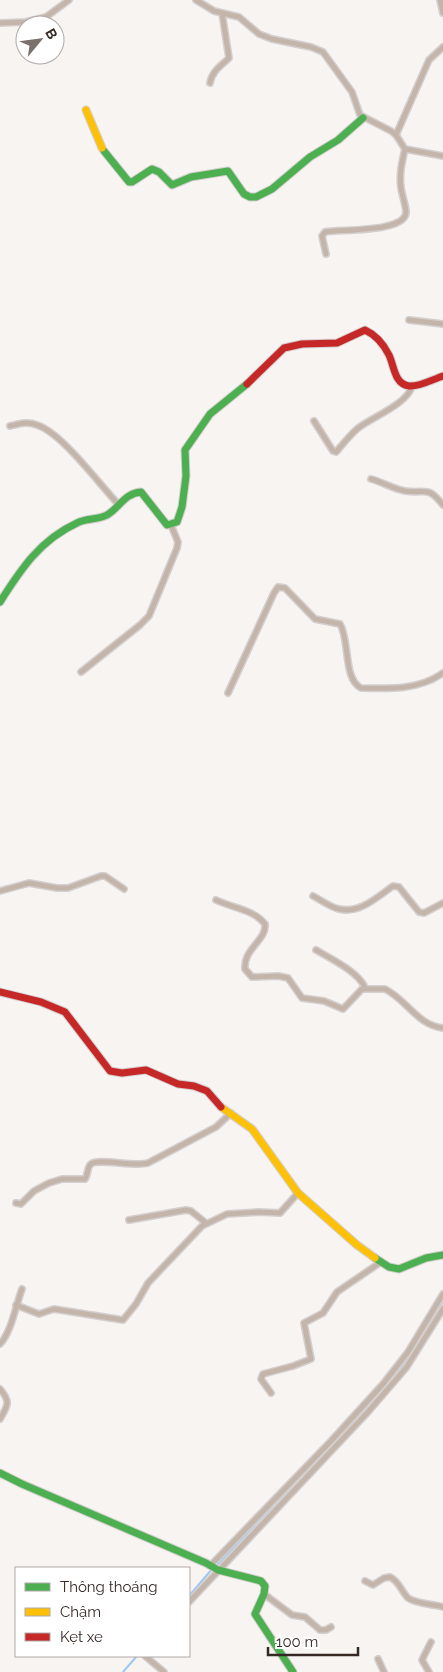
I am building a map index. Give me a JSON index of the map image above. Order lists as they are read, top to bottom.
{
  "legend": ["Thông thoáng", "Chậm", "Kẹt xe"],
  "scale_bar": "100 m",
  "north": "top right"
}
